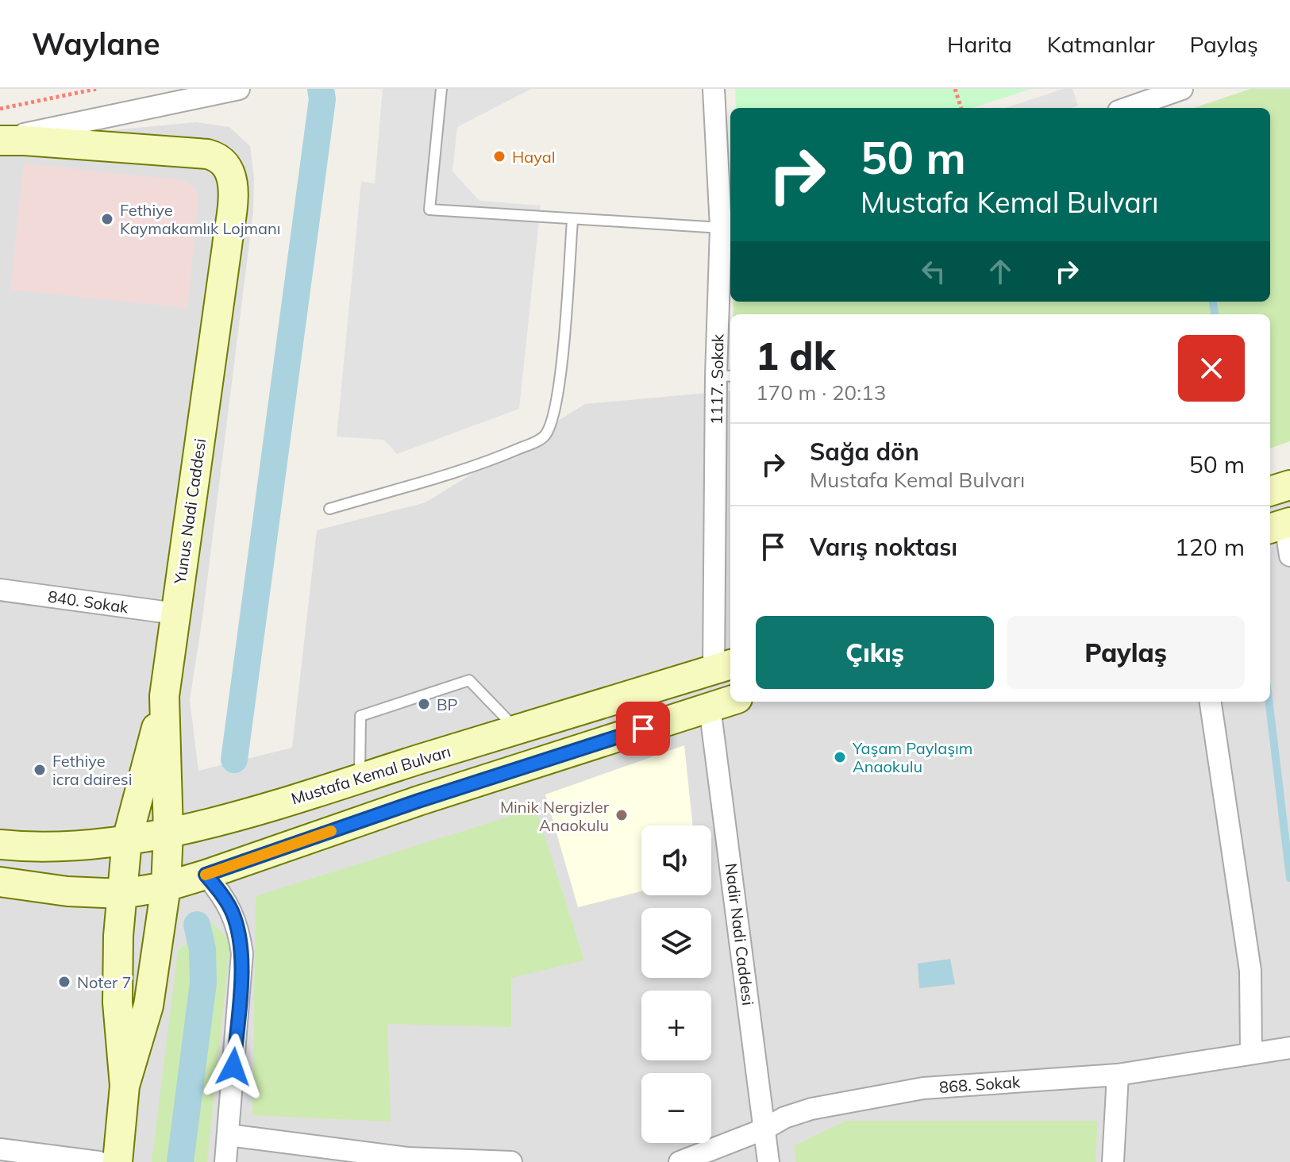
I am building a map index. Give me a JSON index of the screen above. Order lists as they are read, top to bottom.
{
  "streets": {
    "main road": ["Yunus Nadi Caddesi", "Mustafa Kemal Bulvarı"],
    "street": [
      "1117. Sokak",
      "840. Sokak",
      "Nadir Nadi Caddesi",
      "868. Sokak"
    ]
  },
  "crossings": [
    ["1117. Sokak", "Mustafa Kemal Bulvarı"],
    ["Yunus Nadi Caddesi", "840. Sokak"],
    ["Yunus Nadi Caddesi", "Mustafa Kemal Bulvarı"],
    ["Nadir Nadi Caddesi", "868. Sokak"]
  ],
  "places": [
    "Hayal",
    "Fethiye Kaymakamlık Lojmanı",
    "BP",
    "Yaşam Paylaşım Anaokulu",
    "Fethiye icra dairesi",
    "Minik Nergizler Anaokulu",
    "Noter 7"
  ],
  "page": {
    "header": "Waylane",
    "nav": ["Harita", "Katmanlar", "Paylaş"],
    "turn": ["50 m", "Mustafa Kemal Bulvarı"],
    "heading": ["1 dk", "170 m · 20:13"],
    "list": [
      {
        "name": "Sağa dön",
        "note": "Mustafa Kemal Bulvarı",
        "value": "50 m"
      },
      {
        "name": "Varış noktası",
        "value": "120 m"
      }
    ],
    "buttons": ["Çıkış", "Paylaş"],
    "map_buttons": ["+", "−"]
  }
}
